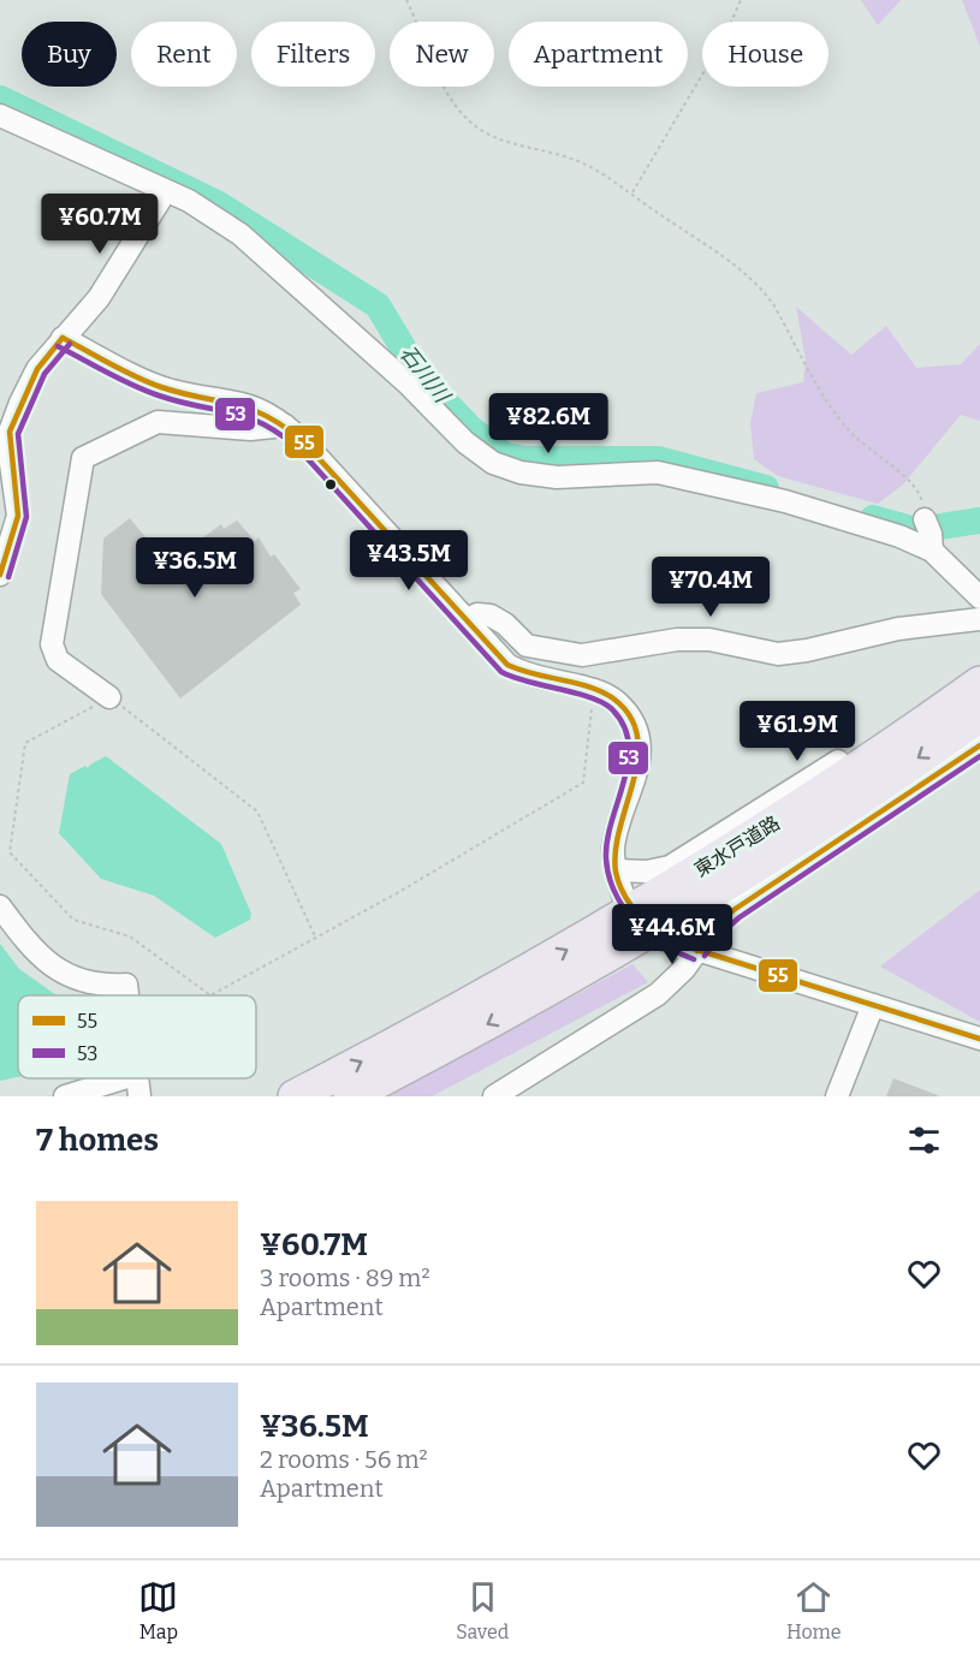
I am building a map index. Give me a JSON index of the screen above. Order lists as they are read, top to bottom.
{
  "streets": {
    "highway": ["東水戸道路"]
  },
  "water": ["石川川"],
  "lines": ["transit line 55", "transit line 53"],
  "legend": ["55", "53"],
  "page": {
    "chip": [
      "Buy",
      "Rent",
      "Filters",
      "New",
      "Apartment",
      "House"
    ],
    "price": [
      "¥60.7M",
      "¥82.6M",
      "¥43.5M",
      "¥36.5M",
      "¥70.4M",
      "¥61.9M",
      "¥44.6M"
    ],
    "heading": "7 homes",
    "list": [
      {
        "name": "¥60.7M",
        "note": "3 rooms · 89 m² · Apartment"
      },
      {
        "name": "¥36.5M",
        "note": "2 rooms · 56 m² · Apartment"
      }
    ],
    "tabs": ["Map", "Saved", "Home"]
  }
}
